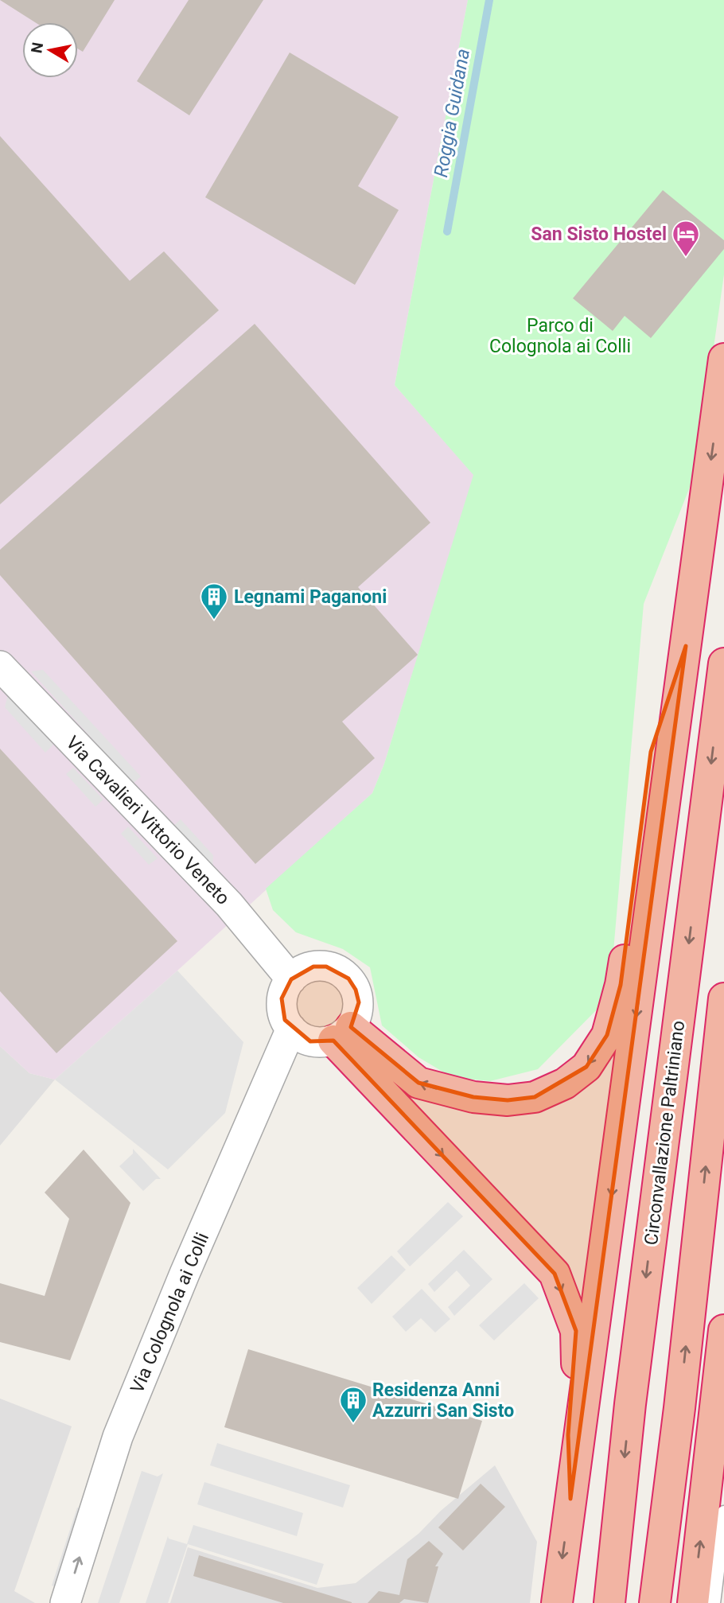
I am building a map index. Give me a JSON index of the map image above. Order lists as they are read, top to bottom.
{
  "streets": {
    "highway": ["Circonvallazione Paltriniano"],
    "street": ["Via Cavalieri Vittorio Veneto", "Via Colognola ai Colli"]
  },
  "crossings": [
    ["Via Cavalieri Vittorio Veneto", "Via Colognola ai Colli"]
  ],
  "one_way": ["Via Colognola ai Colli"],
  "water": ["Roggia Guidana"],
  "parks": ["Parco di Colognola ai Colli"],
  "places": {
    "hotel": ["San Sisto Hostel"],
    "building": ["Legnami Paganoni", "Residenza Anni Azzurri San Sisto"]
  },
  "north": "left"
}
